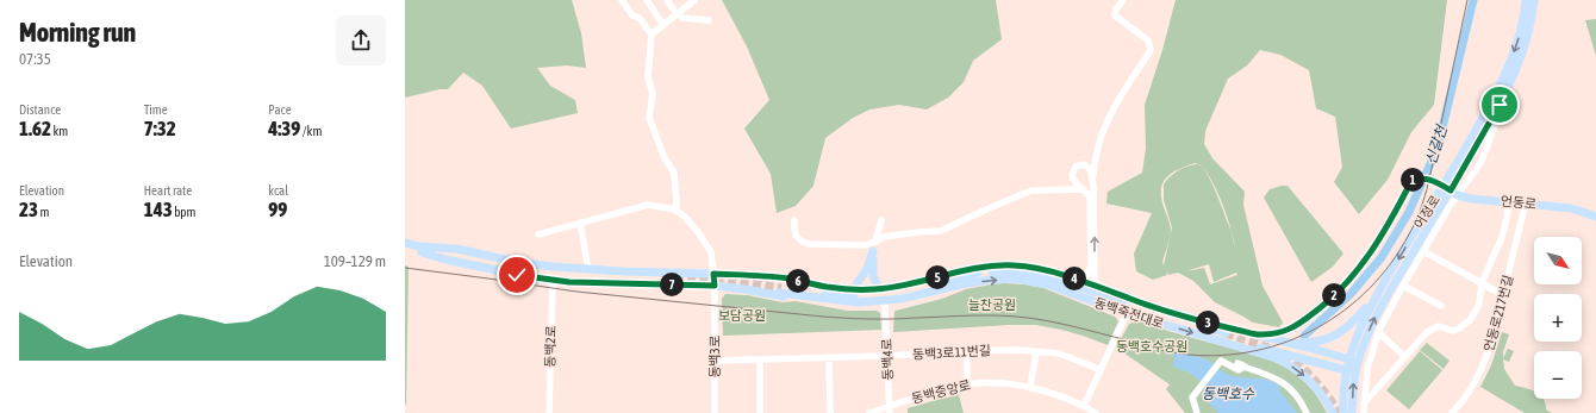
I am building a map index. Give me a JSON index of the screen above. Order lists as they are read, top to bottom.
{
  "streets": {
    "main road": ["언동로", "어정로", "동백죽전대로"],
    "street": [
      "언동로217번길",
      "동백2로",
      "동백3로11번길",
      "동백3로",
      "동백4로",
      "동백중앙로"
    ]
  },
  "crossings": [
    ["언동로", "어정로"],
    ["언동로", "언동로217번길"],
    ["동백3로11번길", "동백3로"],
    ["동백3로11번길", "동백4로"],
    ["동백4로", "동백중앙로"]
  ],
  "water": ["신갈천", "동백호수"],
  "parks": ["늘찬공원", "보담공원", "동백호수공원"],
  "north": "bottom right",
  "page": {
    "heading": ["Morning run", "07:35"],
    "stats": [
      ["Distance", "1.62 km"],
      ["Time", "7:32"],
      ["Pace", "4:39 /km"],
      ["Elevation", "23 m"],
      ["Heart rate", "143 bpm"],
      ["kcal", "99"]
    ],
    "pins": [
      "1",
      "5",
      "4",
      "6",
      "7",
      "2",
      "3"
    ],
    "map_buttons": ["+", "−"],
    "chart": ["Elevation", "109–129 m"]
  }
}
